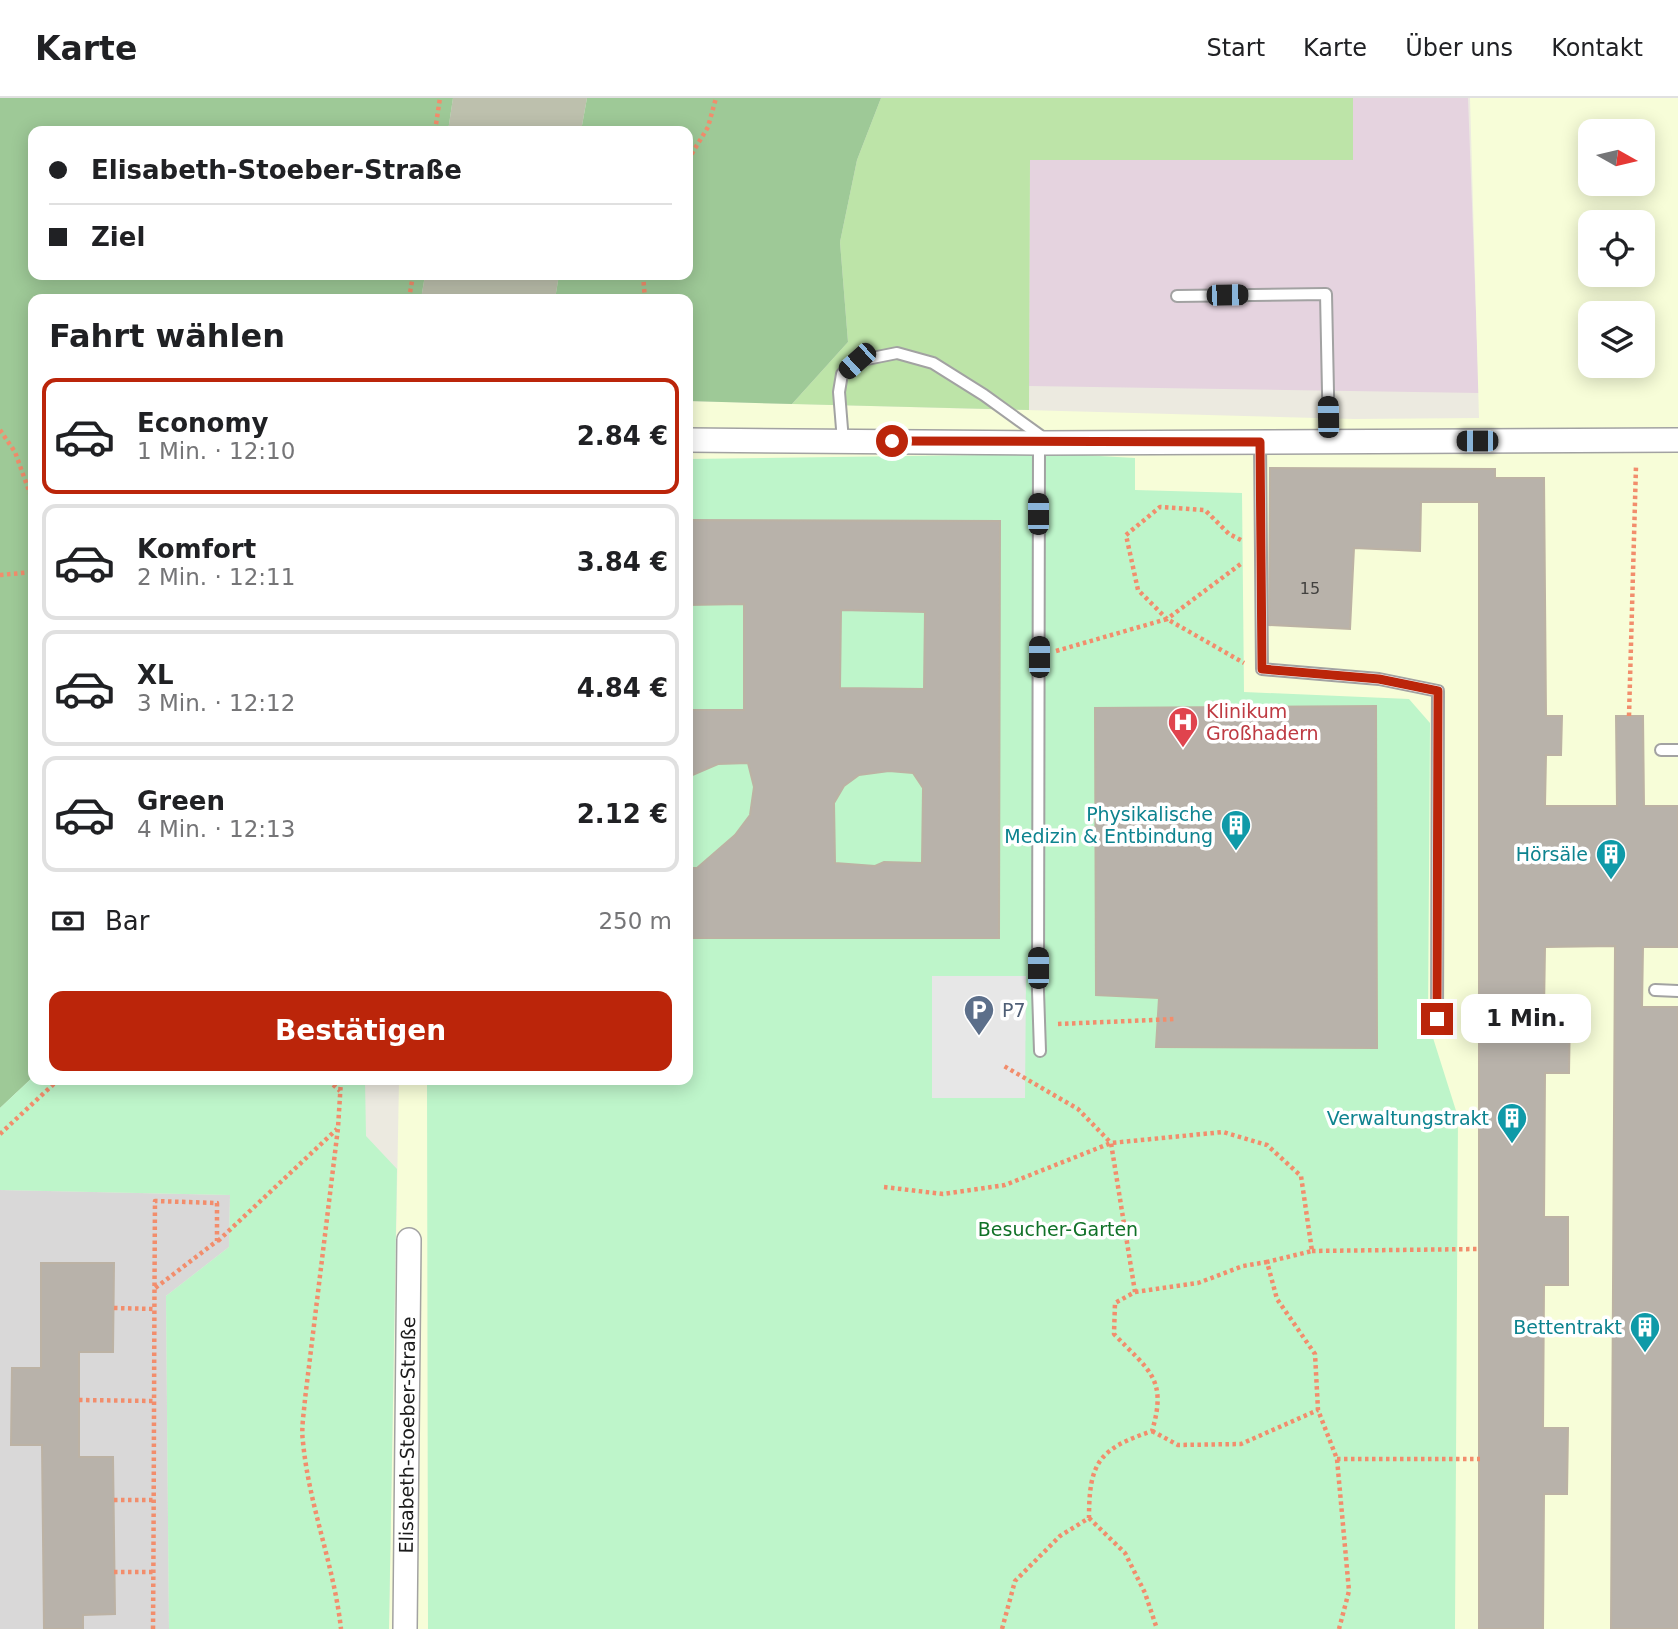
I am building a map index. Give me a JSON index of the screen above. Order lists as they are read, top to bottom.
{
  "streets": {
    "street": ["Elisabeth-Stoeber-Straße"]
  },
  "parks": ["Besucher-Garten"],
  "places": {
    "hospital": ["Klinikum Großhadern"],
    "building": [
      "Physikalische Medizin & Entbindung",
      "Hörsäle",
      "Verwaltungstrakt",
      "Bettentrakt"
    ],
    "parking": ["P7"]
  },
  "house_numbers": ["15"],
  "north": "right",
  "page": {
    "header": "Karte",
    "nav": [
      "Start",
      "Karte",
      "Über uns",
      "Kontakt"
    ],
    "banner": ["Elisabeth-Stoeber-Straße", "Ziel"],
    "heading": "Fahrt wählen",
    "list": [
      {
        "name": "Economy",
        "note": "1 Min. · 12:10",
        "value": "2.84 €"
      },
      {
        "name": "Komfort",
        "note": "2 Min. · 12:11",
        "value": "3.84 €"
      },
      {
        "name": "XL",
        "note": "3 Min. · 12:12",
        "value": "4.84 €"
      },
      {
        "name": "Green",
        "note": "4 Min. · 12:13",
        "value": "2.12 €"
      }
    ],
    "pay": ["Bar", "250 m"],
    "buttons": "Bestätigen",
    "bubble": "1 Min."
  }
}
